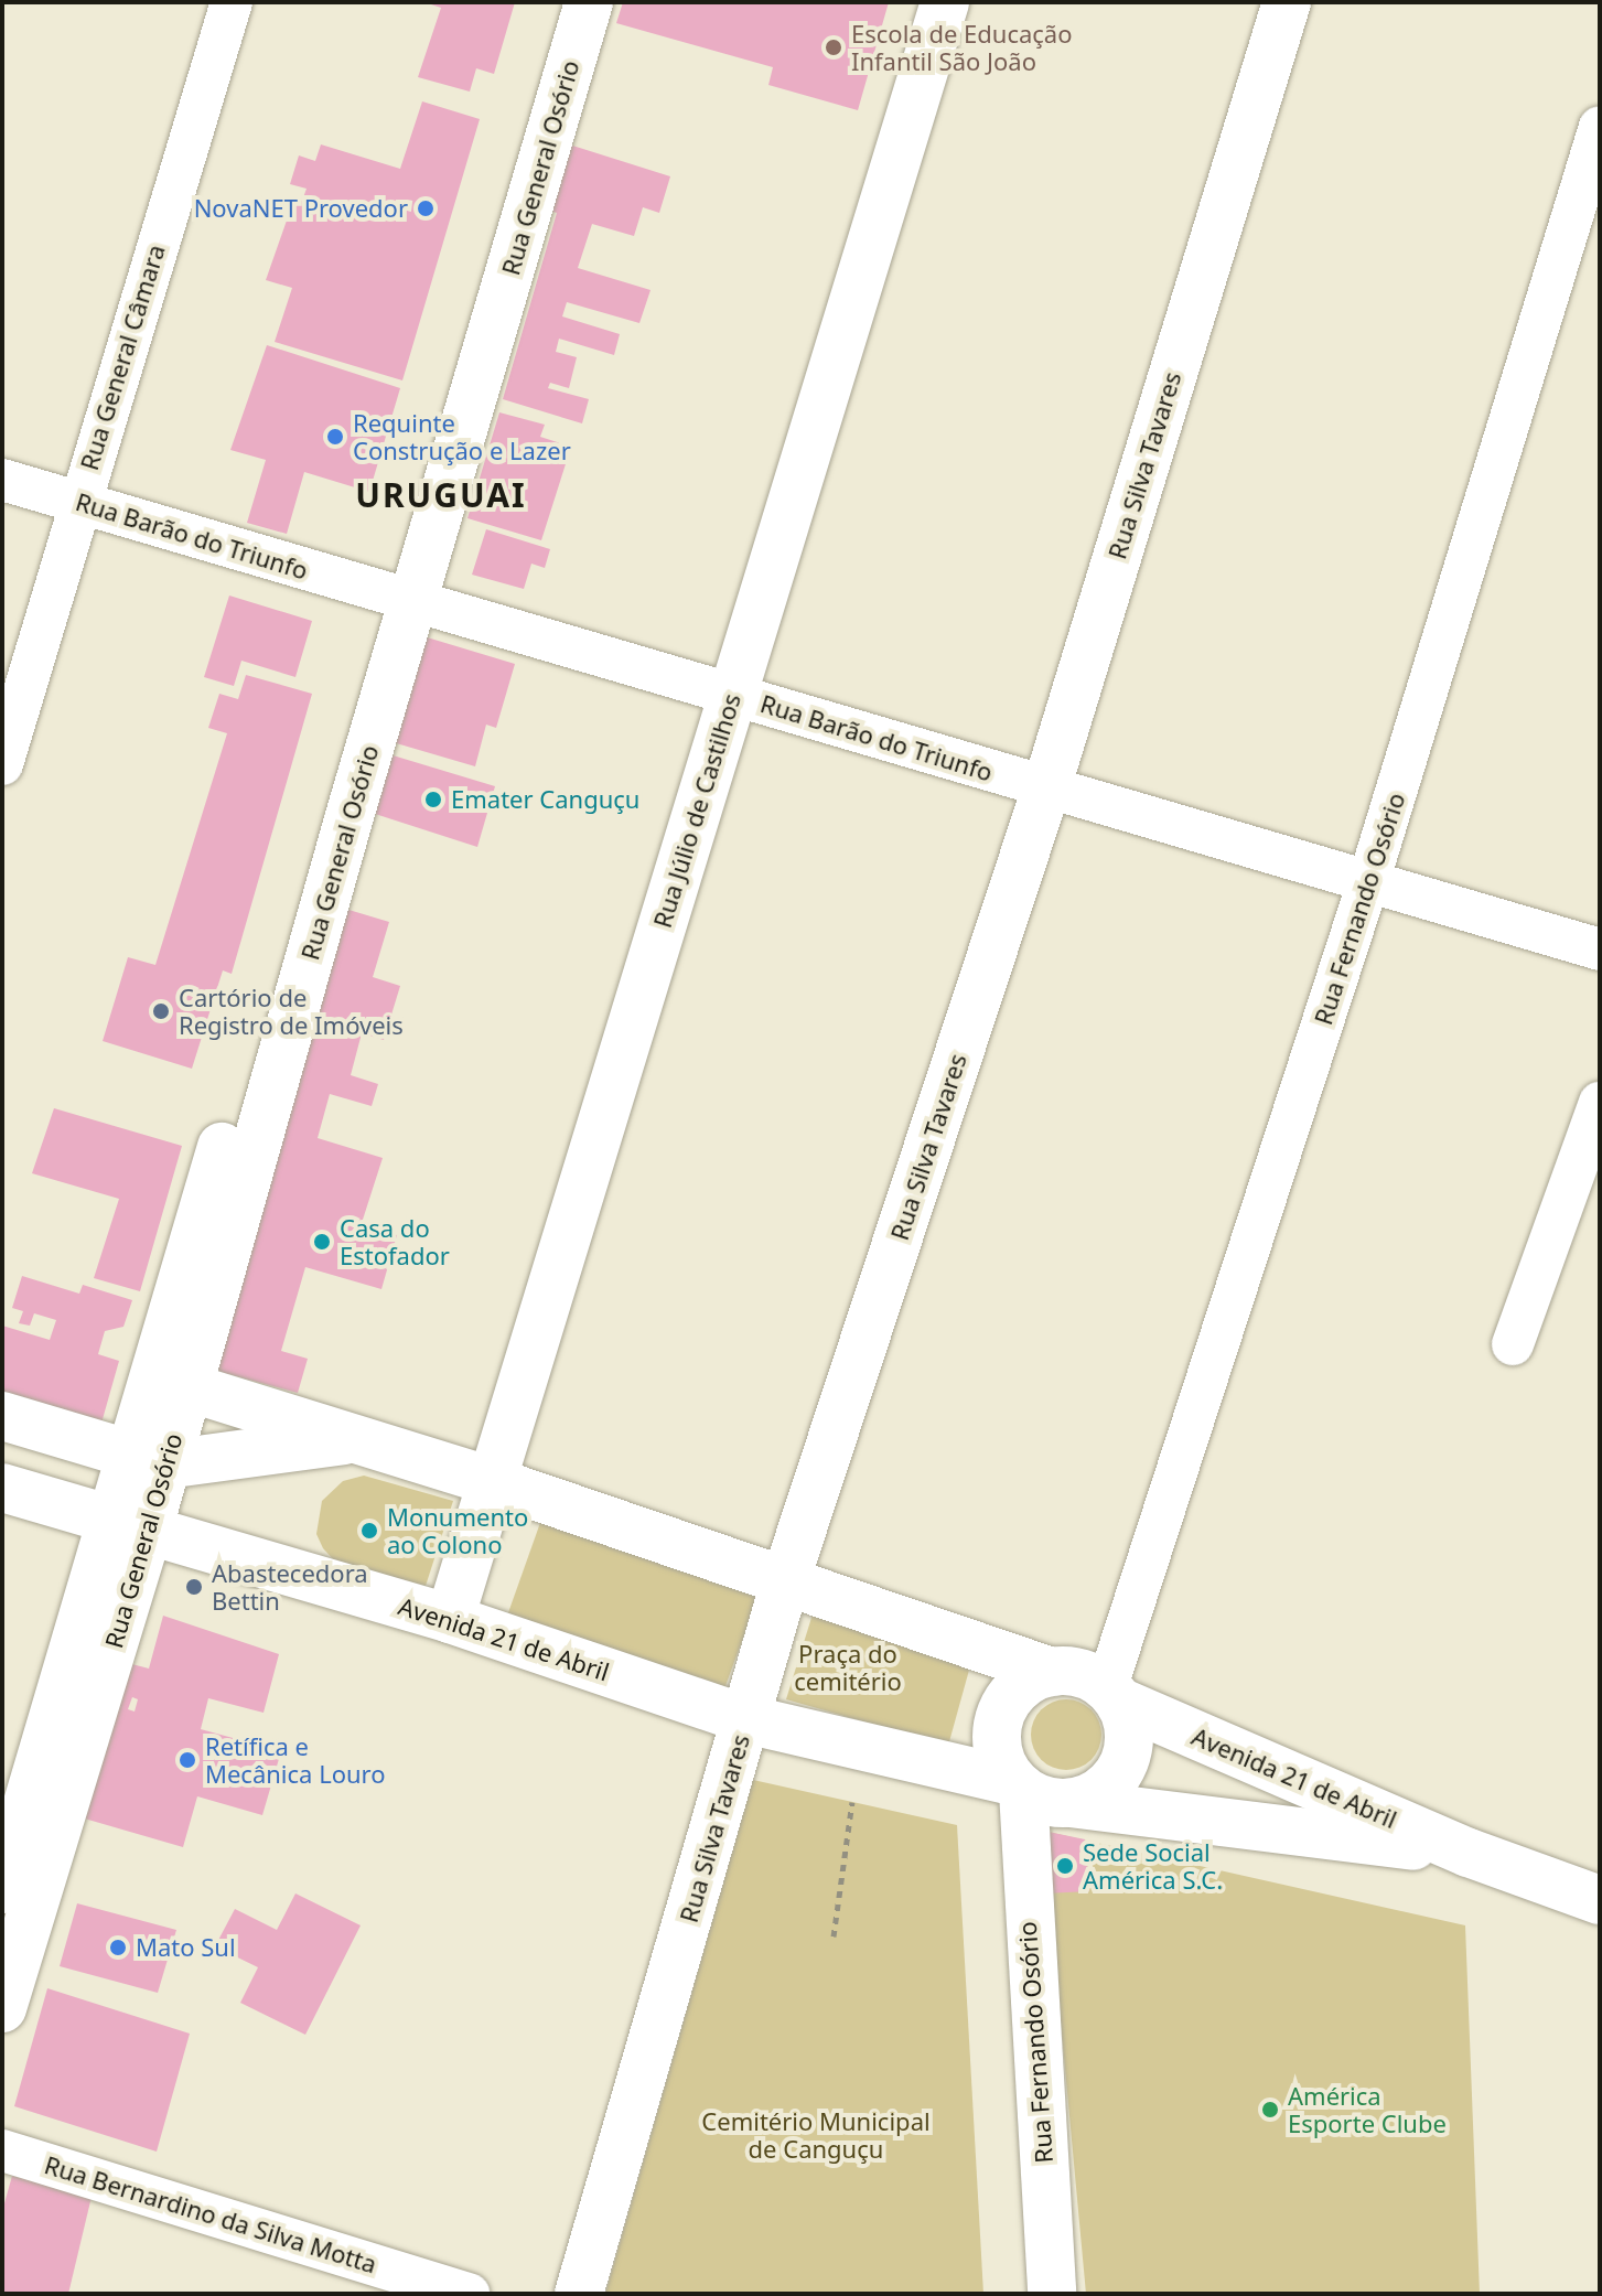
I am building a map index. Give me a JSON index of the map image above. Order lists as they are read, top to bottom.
{
  "streets": {
    "street": [
      "Rua General Osório",
      "Rua General Câmara",
      "Rua Silva Tavares",
      "Rua Barão do Triunfo",
      "Rua Júlio de Castilhos",
      "Rua Fernando Osório",
      "Avenida 21 de Abril",
      "Rua Bernardino da Silva Motta"
    ]
  },
  "crossings": [
    ["Rua General Osório", "Rua Barão do Triunfo"],
    ["Rua General Osório", "Avenida 21 de Abril"],
    ["Rua General Câmara", "Rua Barão do Triunfo"],
    ["Rua Silva Tavares", "Rua Barão do Triunfo"],
    ["Rua Silva Tavares", "Avenida 21 de Abril"],
    ["Rua Barão do Triunfo", "Rua Júlio de Castilhos"],
    ["Rua Barão do Triunfo", "Rua Fernando Osório"],
    ["Rua Júlio de Castilhos", "Avenida 21 de Abril"],
    ["Rua Fernando Osório", "Avenida 21 de Abril"]
  ],
  "districts": ["URUGUAI"],
  "parks": ["Praça do cemitério", "Cemitério Municipal de Canguçu"],
  "places": [
    "Escola de Educação Infantil São João",
    "NovaNET Provedor",
    "Requinte Construção e Lazer",
    "Emater Canguçu",
    "Cartório de Registro de Imóveis",
    "Casa do Estofador",
    "Monumento ao Colono",
    "Abastecedora Bettin",
    "Retífica e Mecânica Louro",
    "Sede Social América S.C.",
    "Mato Sul",
    "América Esporte Clube"
  ]
}
